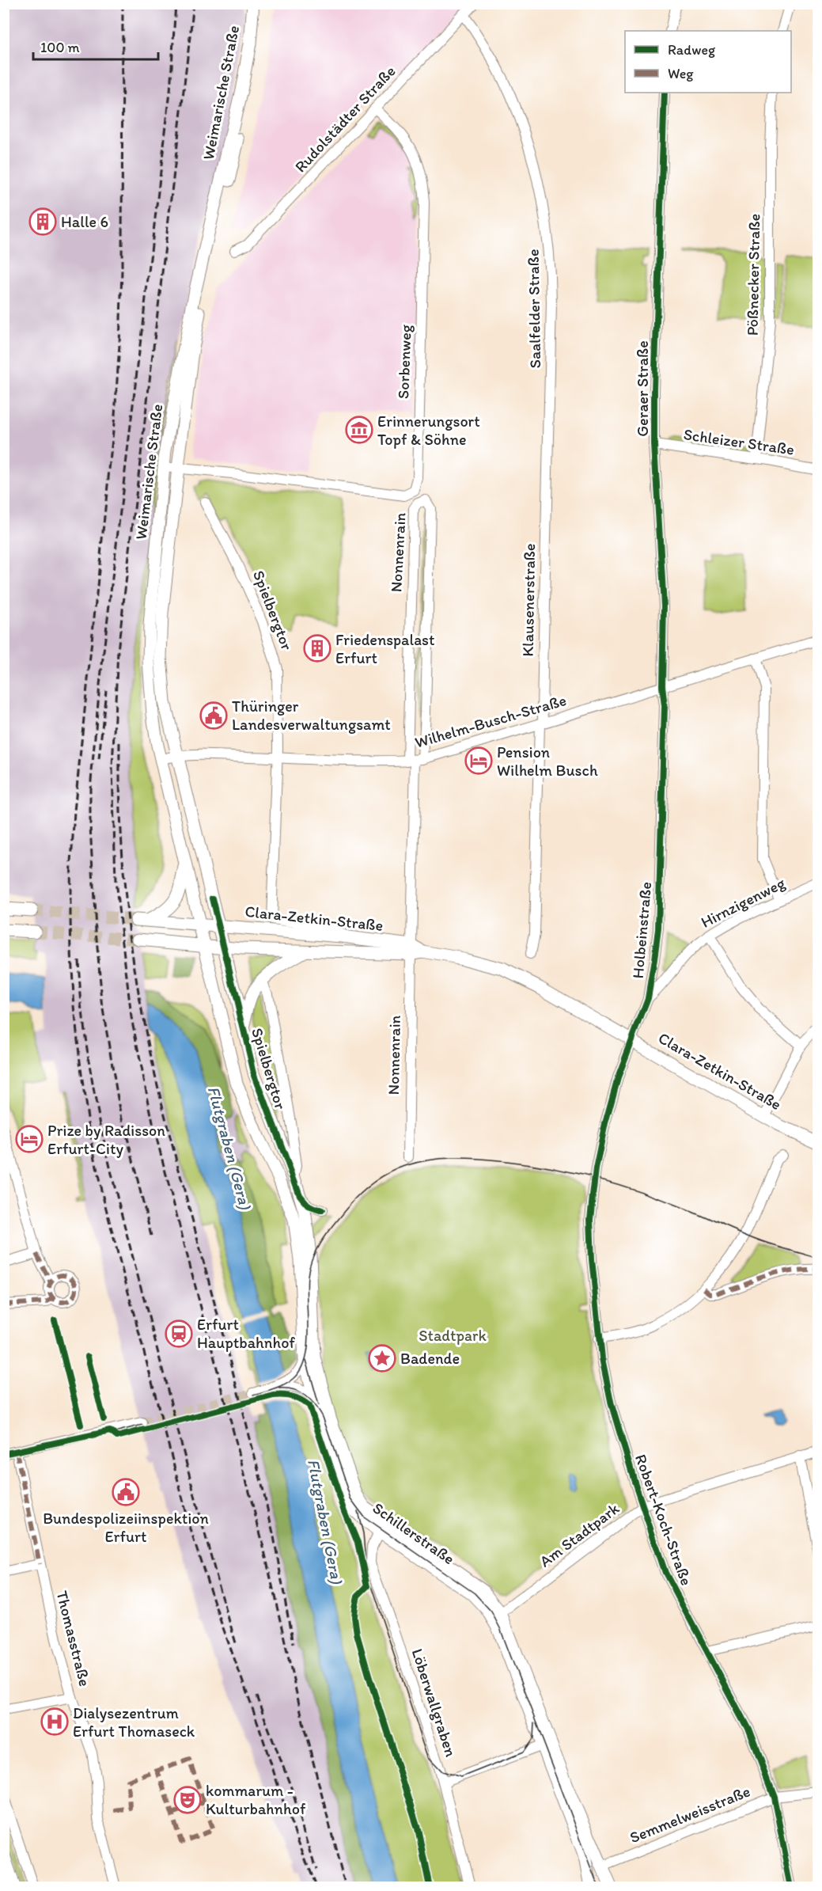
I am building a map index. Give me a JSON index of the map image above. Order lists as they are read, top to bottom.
{
  "streets": {
    "main road": [
      "Weimarische Straße",
      "Spielbergtor",
      "Clara-Zetkin-Straße",
      "Schillerstraße"
    ],
    "street": [
      "Rudolstädter Straße",
      "Pößnecker Straße",
      "Saalfelder Straße",
      "Sorbenweg",
      "Geraer Straße",
      "Schleizer Straße",
      "Nonnenrain",
      "Klausenerstraße",
      "Wilhelm-Busch-Straße",
      "Hirnzigenweg",
      "Holbeinstraße",
      "Robert-Koch-Straße",
      "Am Stadtpark",
      "Thomasstraße",
      "Löberwallgraben",
      "Semmelweisstraße"
    ]
  },
  "crossings": [
    ["Weimarische Straße", "Sorbenweg"],
    ["Weimarische Straße", "Spielbergtor"],
    ["Weimarische Straße", "Wilhelm-Busch-Straße"],
    ["Weimarische Straße", "Clara-Zetkin-Straße"],
    ["Rudolstädter Straße", "Saalfelder Straße"],
    ["Rudolstädter Straße", "Sorbenweg"],
    ["Pößnecker Straße", "Schleizer Straße"],
    ["Saalfelder Straße", "Klausenerstraße"],
    ["Geraer Straße", "Schleizer Straße"],
    ["Geraer Straße", "Wilhelm-Busch-Straße"],
    ["Geraer Straße", "Holbeinstraße"],
    ["Nonnenrain", "Wilhelm-Busch-Straße"],
    ["Nonnenrain", "Clara-Zetkin-Straße"],
    ["Klausenerstraße", "Wilhelm-Busch-Straße"],
    ["Spielbergtor", "Wilhelm-Busch-Straße"],
    ["Spielbergtor", "Clara-Zetkin-Straße"],
    ["Spielbergtor", "Schillerstraße"],
    ["Wilhelm-Busch-Straße", "Holbeinstraße"],
    ["Hirnzigenweg", "Holbeinstraße"],
    ["Clara-Zetkin-Straße", "Holbeinstraße"],
    ["Holbeinstraße", "Robert-Koch-Straße"],
    ["Robert-Koch-Straße", "Am Stadtpark"],
    ["Robert-Koch-Straße", "Semmelweisstraße"],
    ["Schillerstraße", "Am Stadtpark"],
    ["Schillerstraße", "Löberwallgraben"],
    ["Schillerstraße", "Semmelweisstraße"]
  ],
  "water": ["Flutgraben (Gera)"],
  "parks": ["Stadtpark"],
  "places": {
    "building": ["Halle 6", "Friedenspalast Erfurt"],
    "museum": ["Erinnerungsort Topf & Söhne"],
    "public building": ["Thüringer Landesverwaltungsamt", "Bundespolizeiinspektion Erfurt"],
    "hotel": ["Pension Wilhelm Busch", "Prize by Radisson Erfurt-City"],
    "station": ["Erfurt Hauptbahnhof"],
    "place": ["Badende"],
    "hospital": ["Dialysezentrum Erfurt Thomaseck"],
    "theatre": ["kommarum - Kulturbahnhof"]
  },
  "legend": ["Radweg", "Weg"],
  "scale_bar": "100 m"
}
